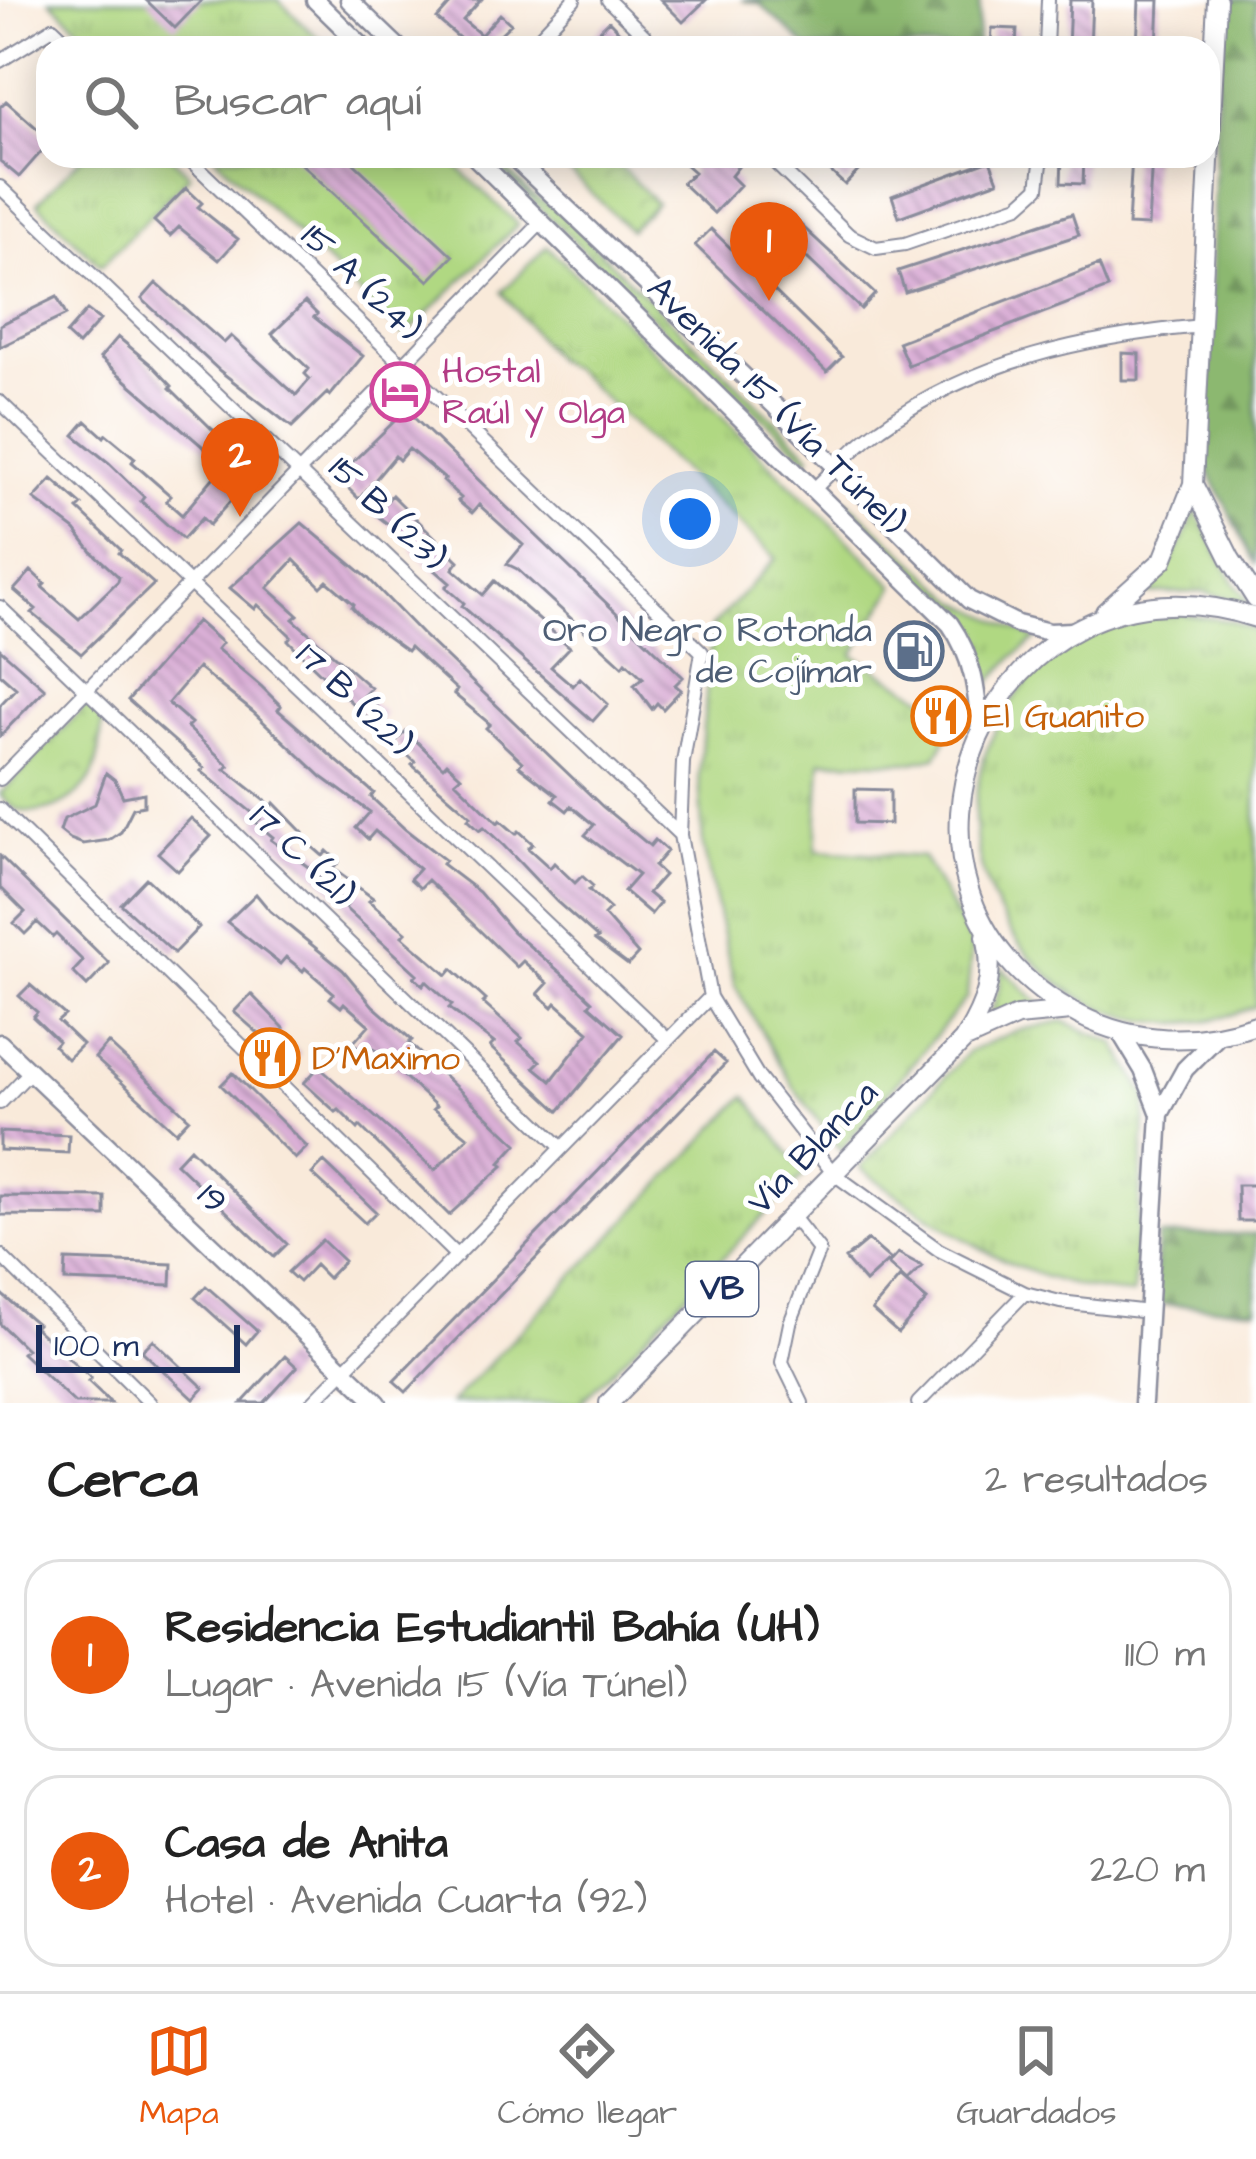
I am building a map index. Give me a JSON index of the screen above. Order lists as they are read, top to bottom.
{
  "streets": {
    "main road": [
      "Avenida 15 (Vía Túnel)",
      "Vía Blanca",
      "19",
      "VB"
    ],
    "street": [
      "15 A (24)",
      "15 B (23)",
      "17 B (22)",
      "17 C (21)"
    ]
  },
  "crossings": [
    ["15 A (24)", "15 B (23)"],
    ["Avenida 15 (Vía Túnel)", "VB"],
    ["Vía Blanca", "VB"]
  ],
  "places": {
    "hotel": ["Hostal Raúl y Olga"],
    "fuel station": ["Oro Negro Rotonda de Cojímar"],
    "restaurant": ["El Guanito", "D'Maximo"]
  },
  "scale_bar": "100 m",
  "page": {
    "search": "Buscar aquí",
    "pins": ["1", "2"],
    "scale": "100 m",
    "heading": ["Cerca", "2 resultados"],
    "list": [
      {
        "mark": "1",
        "name": "Residencia Estudiantil Bahía (UH)",
        "note": "Lugar · Avenida 15 (Vía Túnel)",
        "value": "110 m"
      },
      {
        "mark": "2",
        "name": "Casa de Anita",
        "note": "Hotel · Avenida Cuarta (92)",
        "value": "220 m"
      }
    ],
    "nav": ["Mapa", "Cómo llegar", "Guardados"]
  }
}
